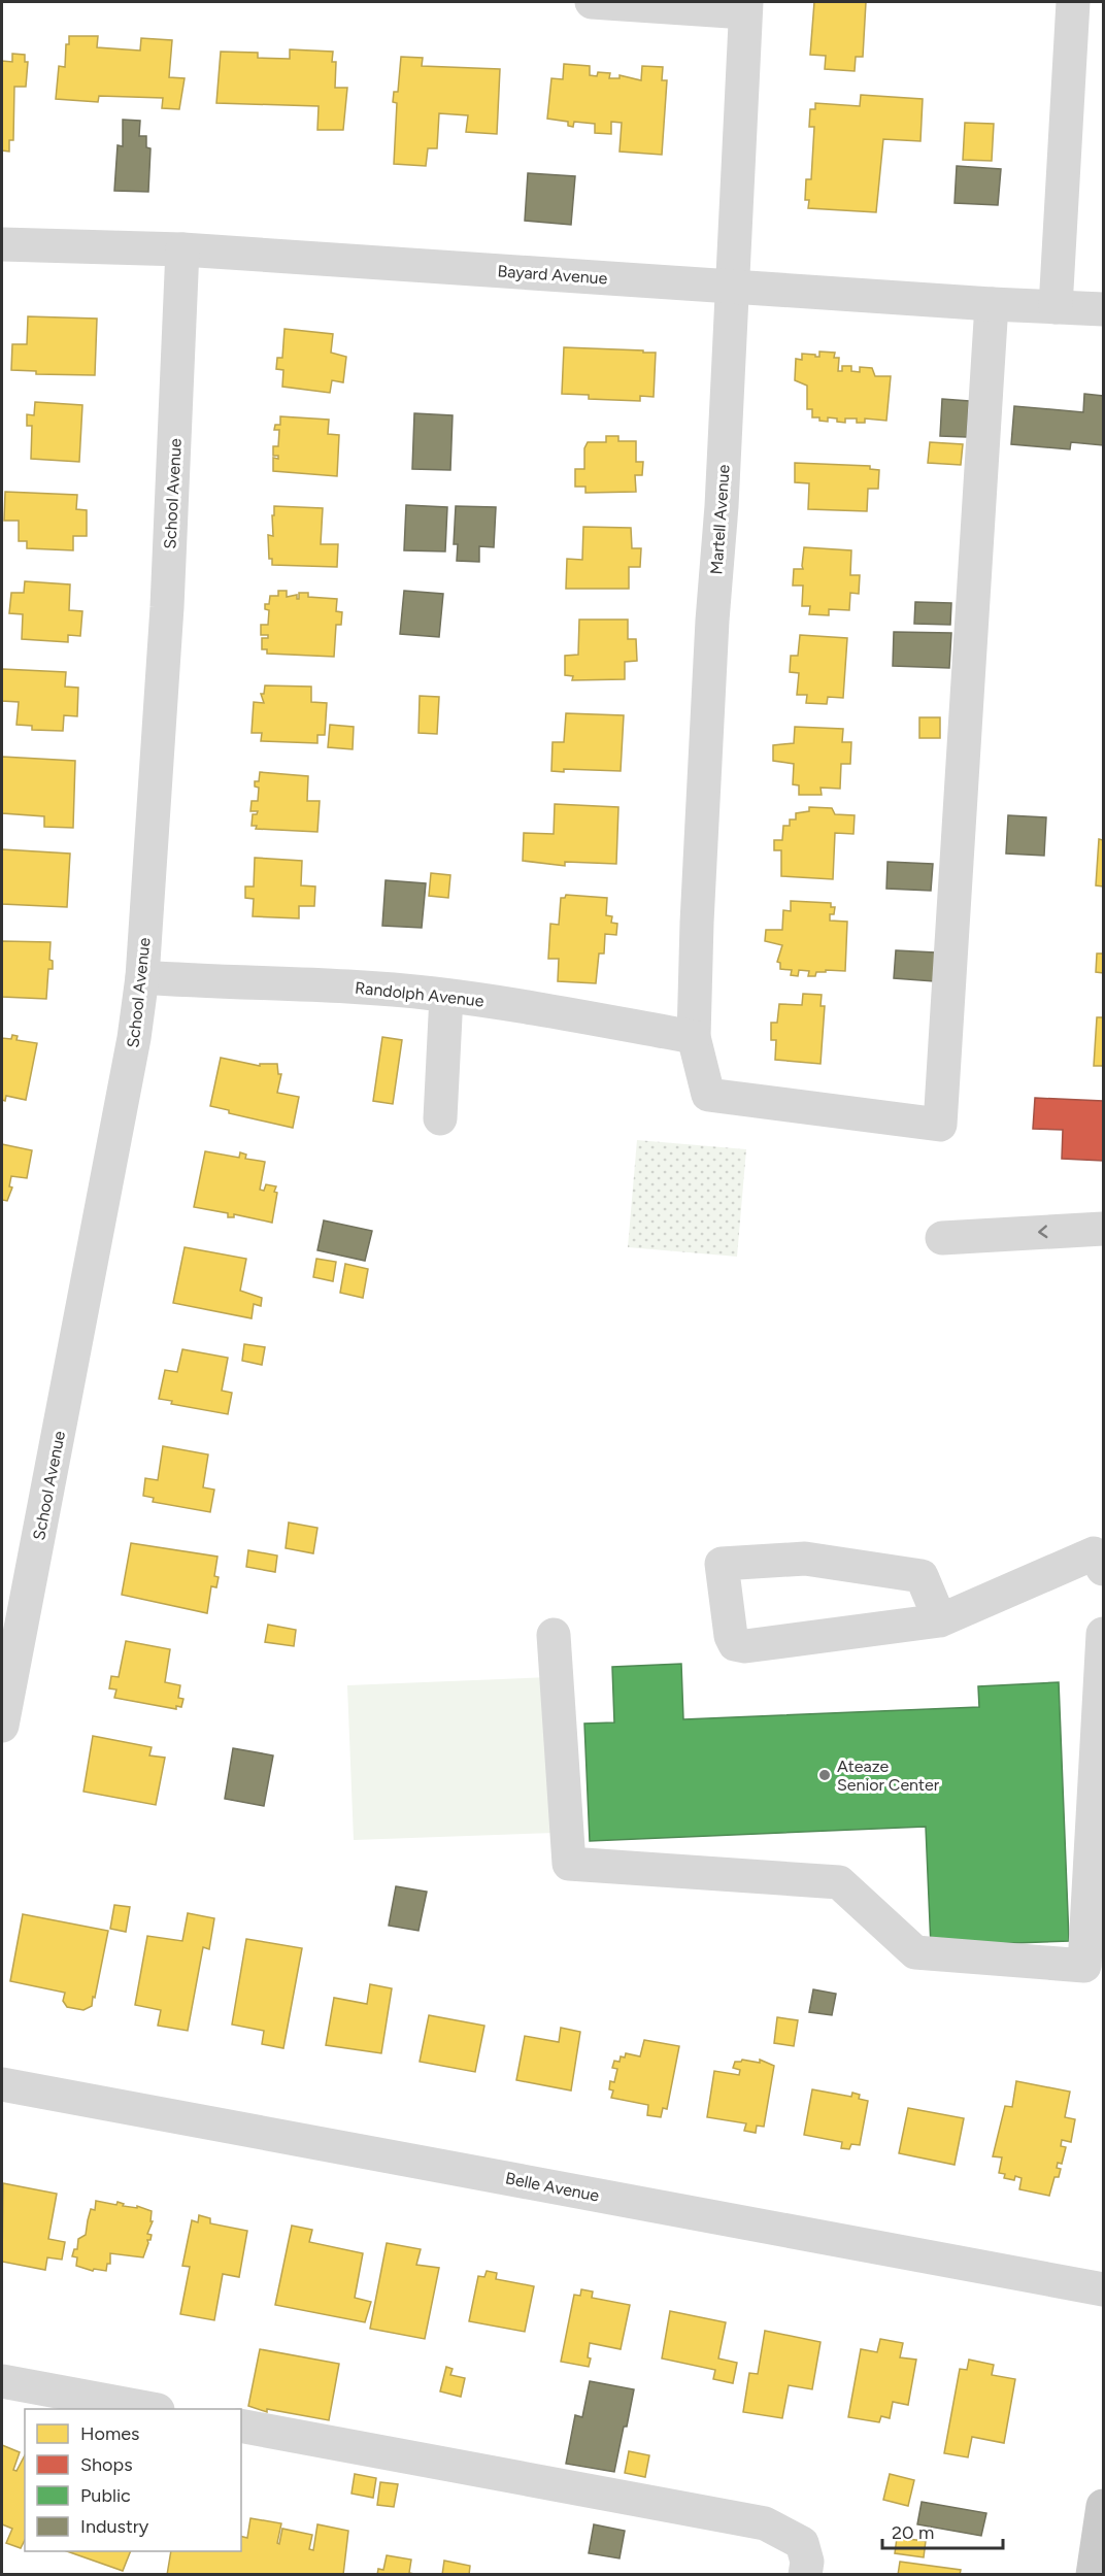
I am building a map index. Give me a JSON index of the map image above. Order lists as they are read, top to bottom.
{
  "streets": {
    "street": [
      "Bayard Avenue",
      "School Avenue",
      "Martell Avenue",
      "Randolph Avenue",
      "Belle Avenue"
    ]
  },
  "crossings": [
    ["Bayard Avenue", "School Avenue"],
    ["Bayard Avenue", "Martell Avenue"],
    ["School Avenue", "Randolph Avenue"],
    ["Martell Avenue", "Randolph Avenue"]
  ],
  "places": ["Ateaze Senior Center"],
  "legend": [
    "Homes",
    "Shops",
    "Public",
    "Industry"
  ],
  "scale_bar": "20 m"
}
